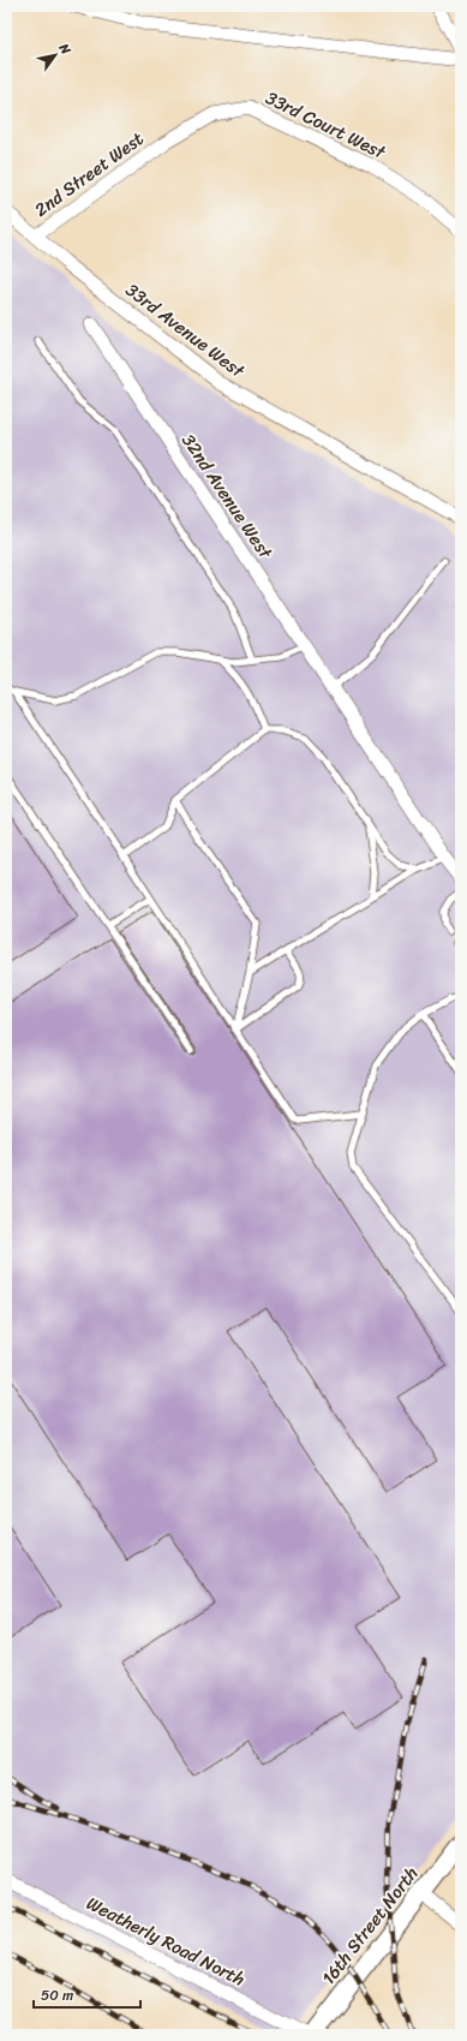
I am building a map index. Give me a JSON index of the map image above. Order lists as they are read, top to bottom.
{
  "streets": {
    "street": [
      "33rd Court West",
      "2nd Street West",
      "33rd Avenue West",
      "32nd Avenue West",
      "16th Street North",
      "Weatherly Road North"
    ]
  },
  "crossings": [
    ["33rd Court West", "2nd Street West"],
    ["2nd Street West", "33rd Avenue West"]
  ],
  "scale_bar": "50 m",
  "north": "top right"
}
